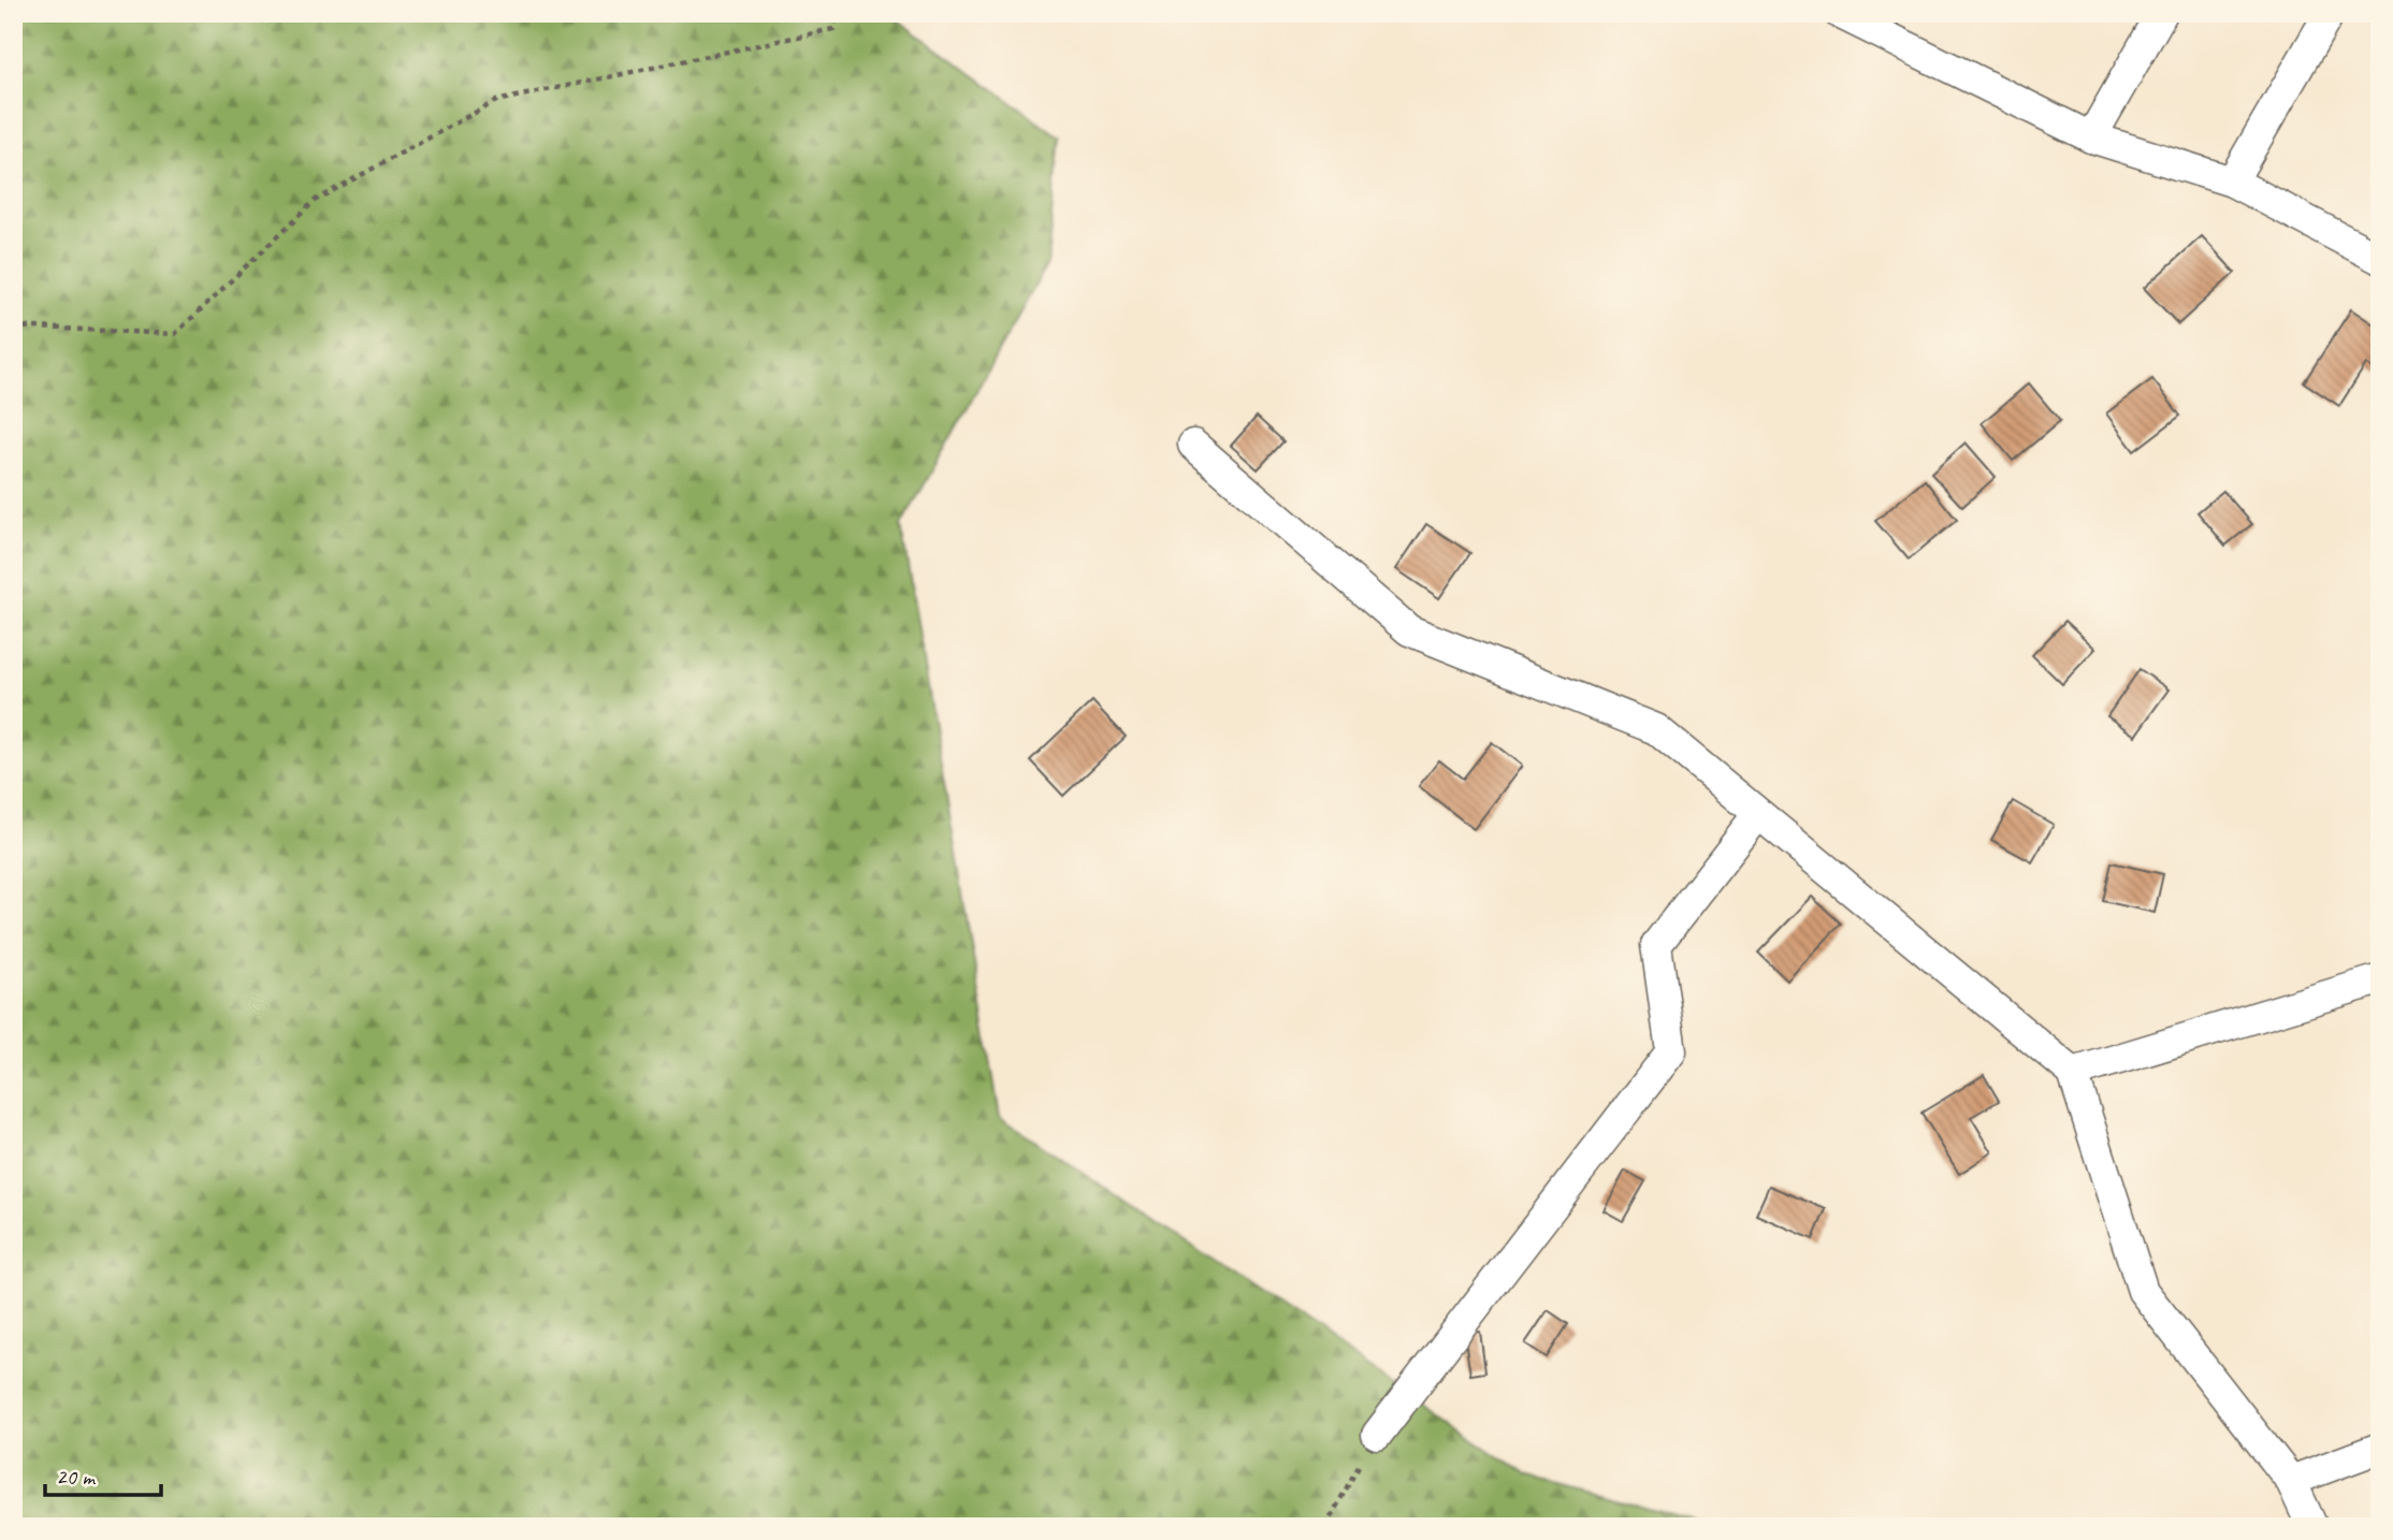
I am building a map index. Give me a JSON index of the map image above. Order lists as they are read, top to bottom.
{
  "scale_bar": "20 m"
}
